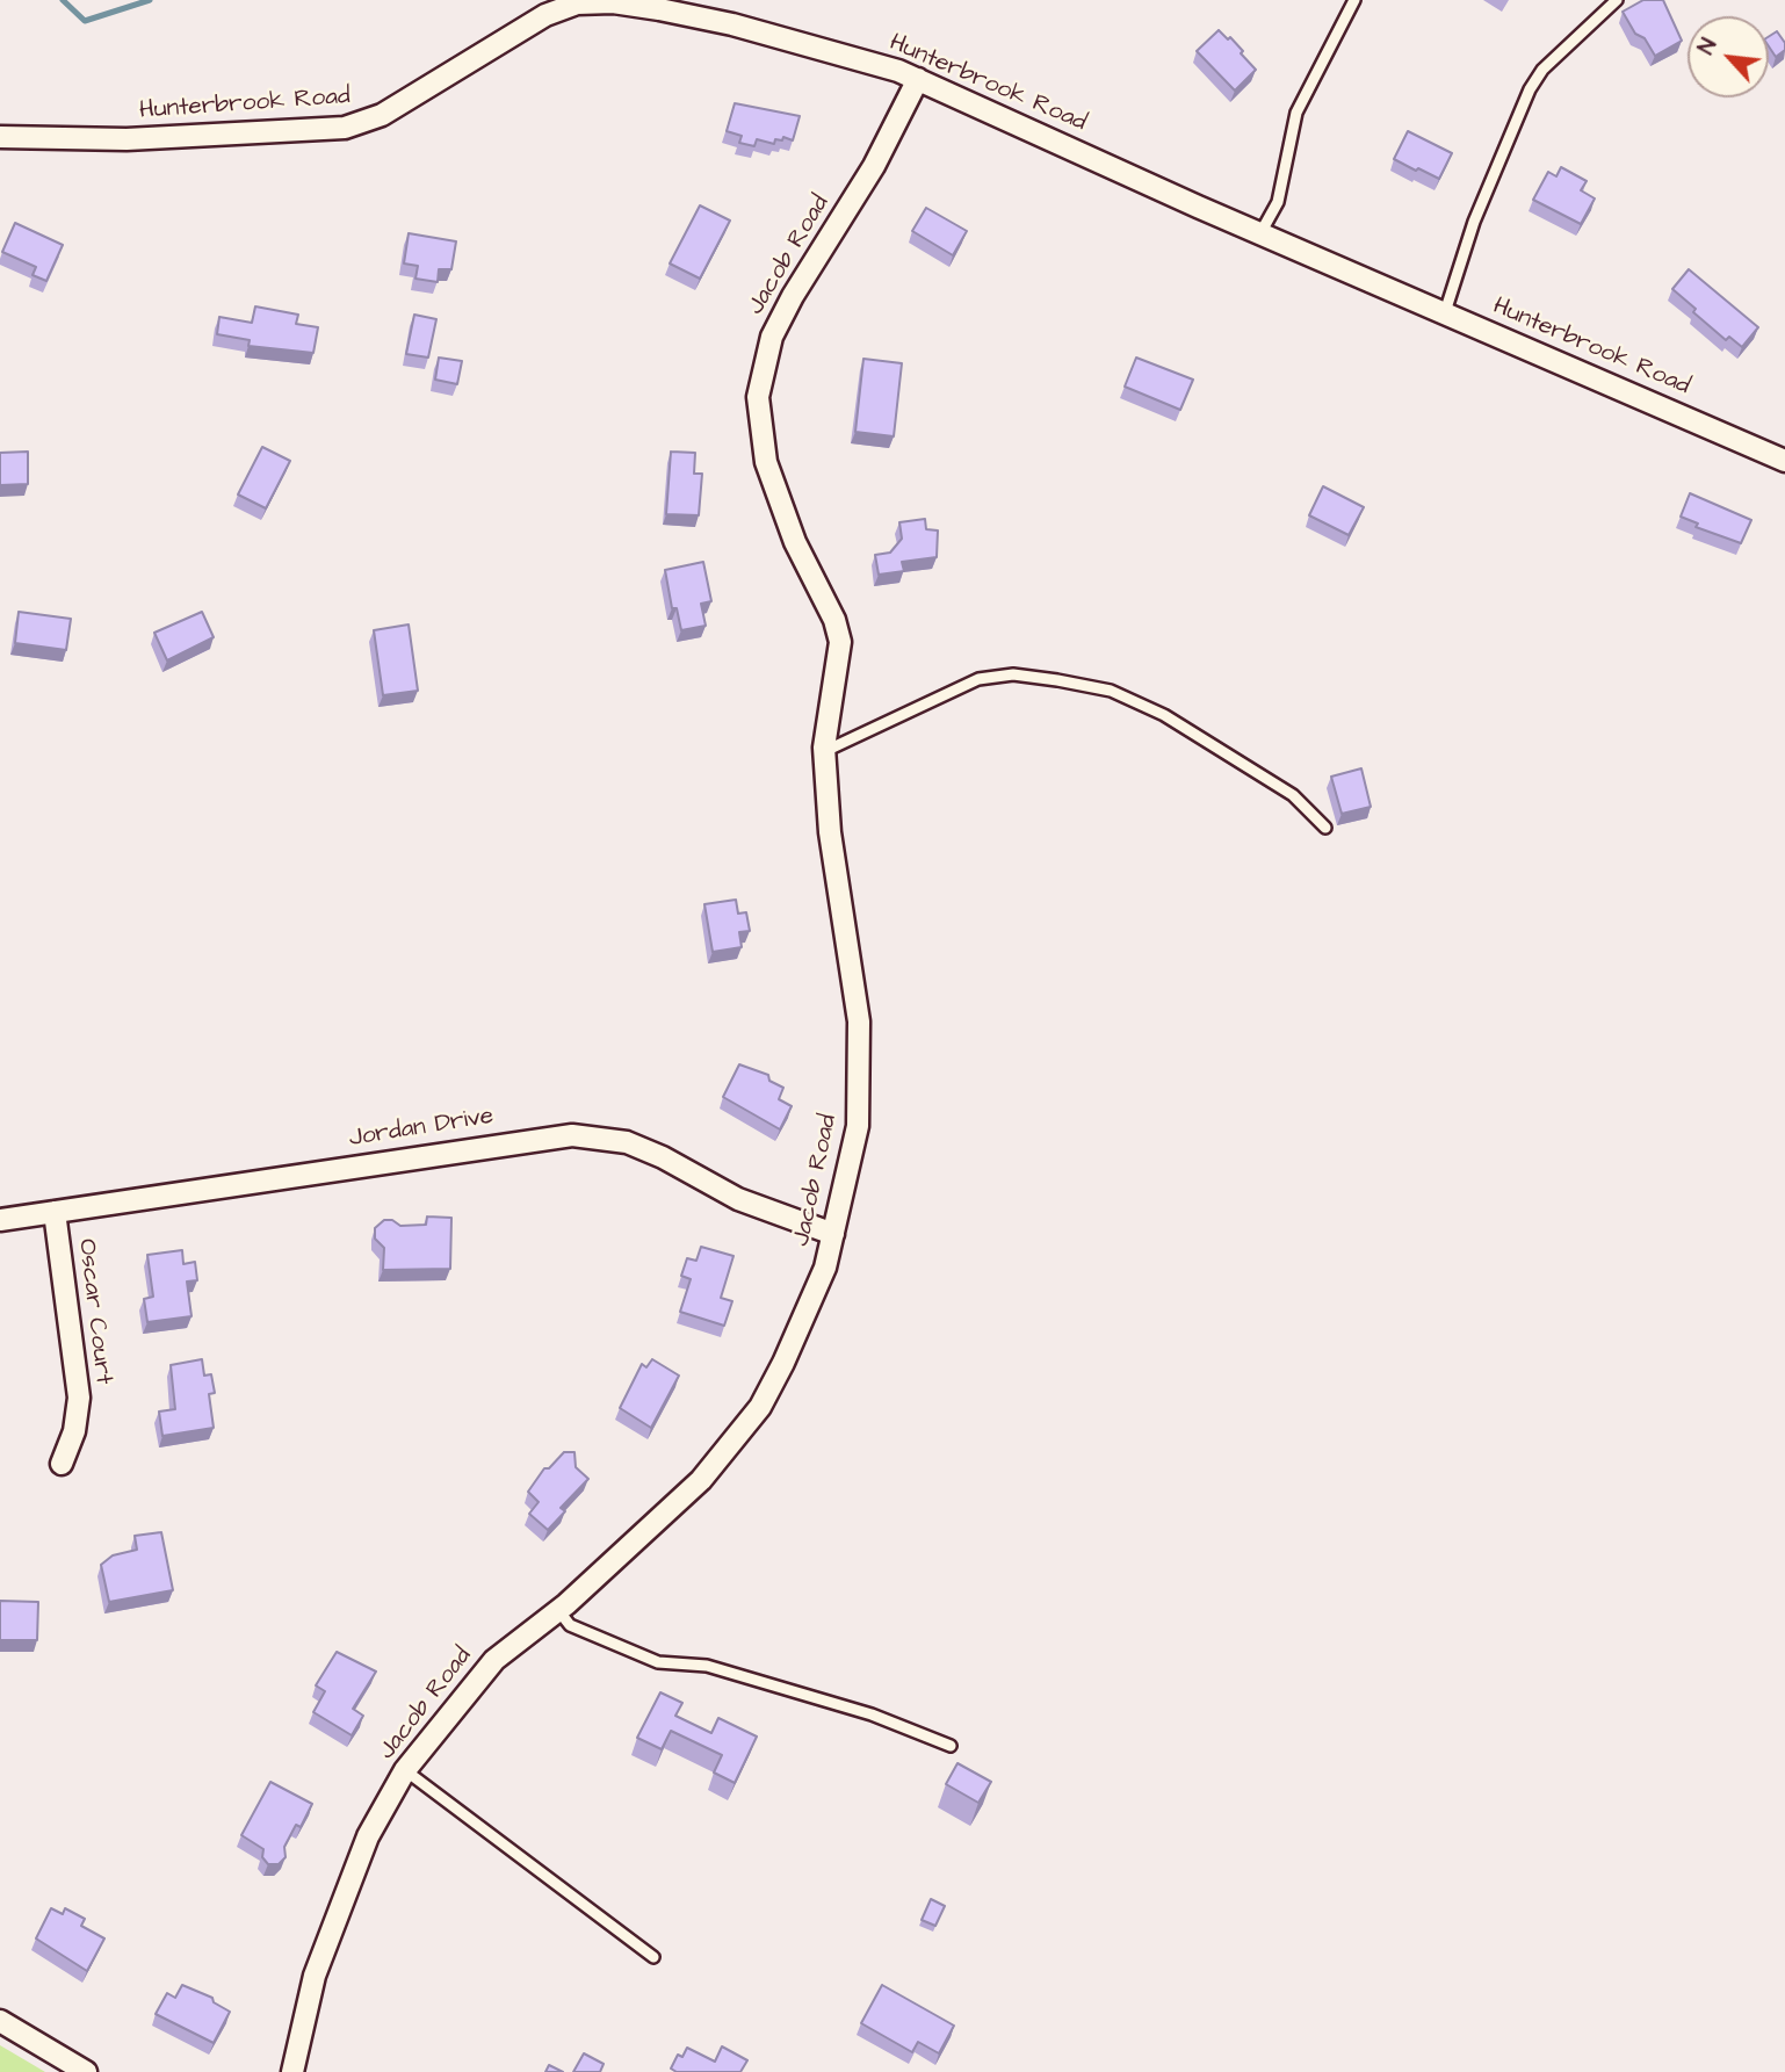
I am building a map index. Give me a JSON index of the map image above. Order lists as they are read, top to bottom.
{
  "streets": {
    "street": [
      "Hunterbrook Road",
      "Jacob Road",
      "Jordan Drive",
      "Oscar Court"
    ]
  },
  "crossings": [
    ["Hunterbrook Road", "Jacob Road"],
    ["Jacob Road", "Jordan Drive"],
    ["Jordan Drive", "Oscar Court"]
  ],
  "north": "top left"
}
